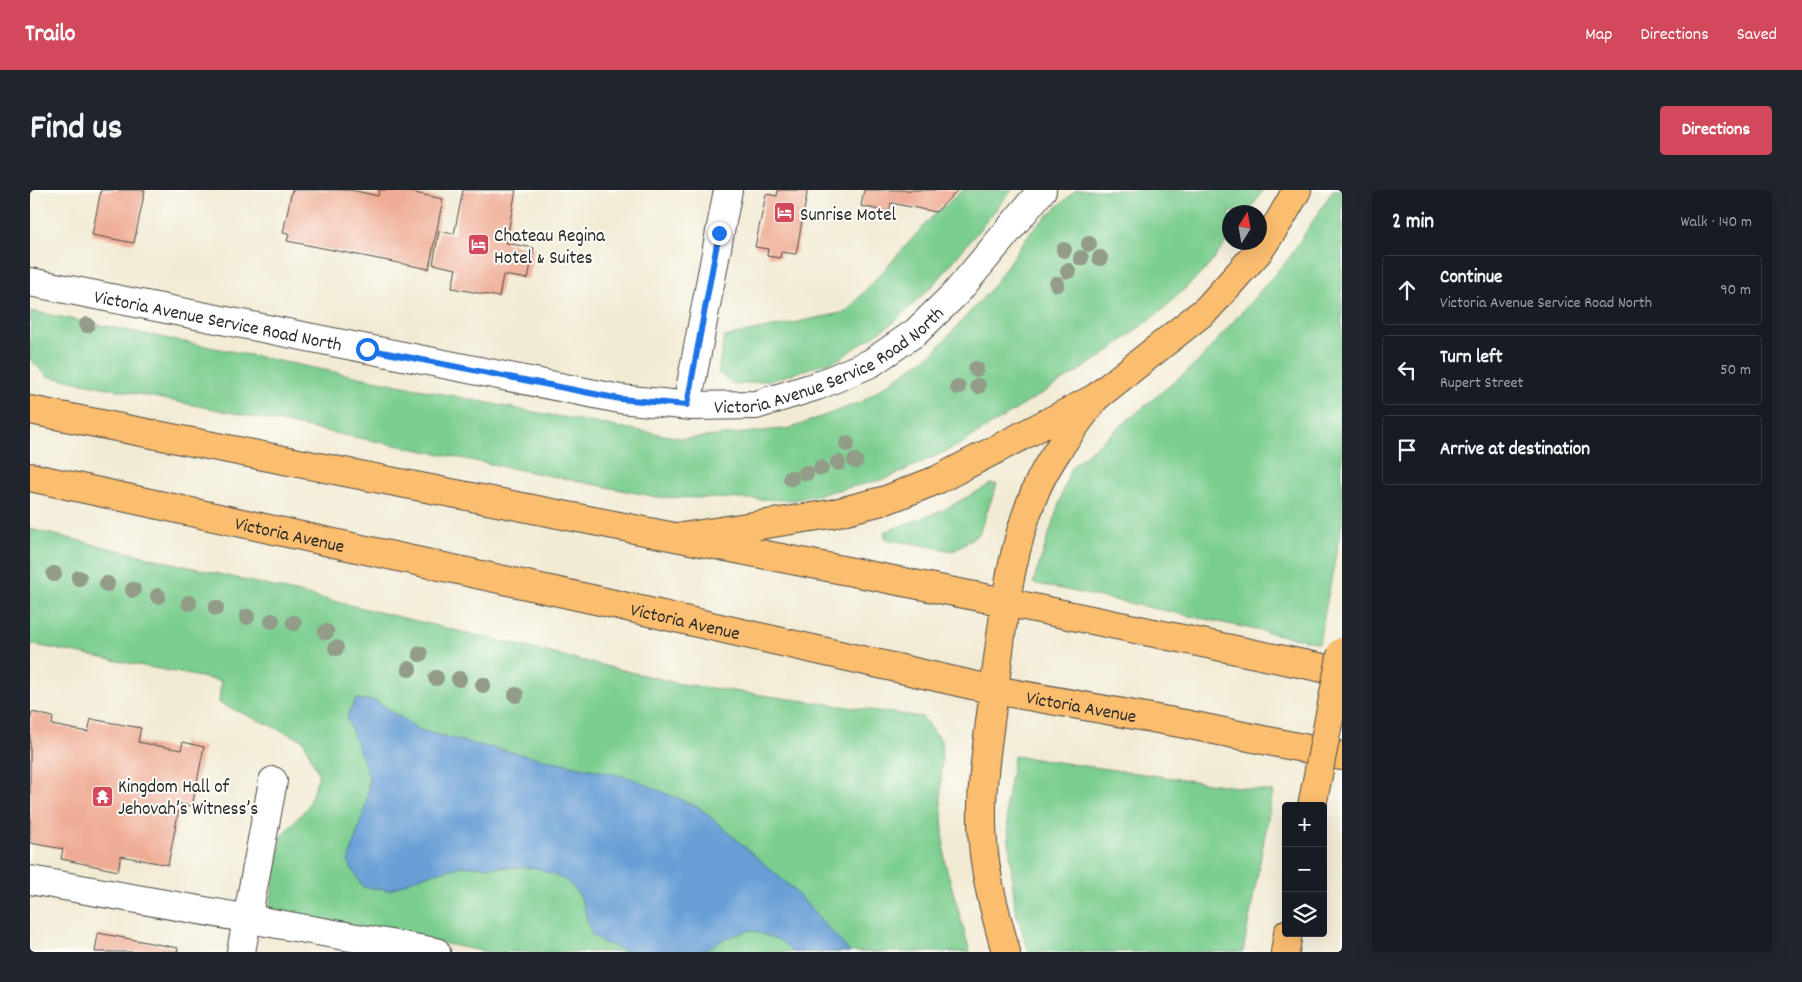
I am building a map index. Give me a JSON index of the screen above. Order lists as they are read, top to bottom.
{
  "streets": {
    "main road": ["Victoria Avenue"],
    "street": ["Victoria Avenue Service Road North"]
  },
  "places": {
    "hotel": ["Sunrise Motel", "Chateau Regina Hotel & Suites"],
    "temple": ["Kingdom Hall of Jehovah’s Witness’s"]
  },
  "north": "top",
  "page": {
    "header": "Trailo",
    "nav": ["Map", "Directions", "Saved"],
    "title": "Find us",
    "buttons": "Directions",
    "heading": ["2 min", "Walk · 140 m"],
    "list": [
      ["Continue", "Victoria Avenue Service Road North", "90 m"],
      ["Turn left", "Rupert Street", "50 m"],
      "Arrive at destination"
    ],
    "map_buttons": ["+", "−"]
  }
}
